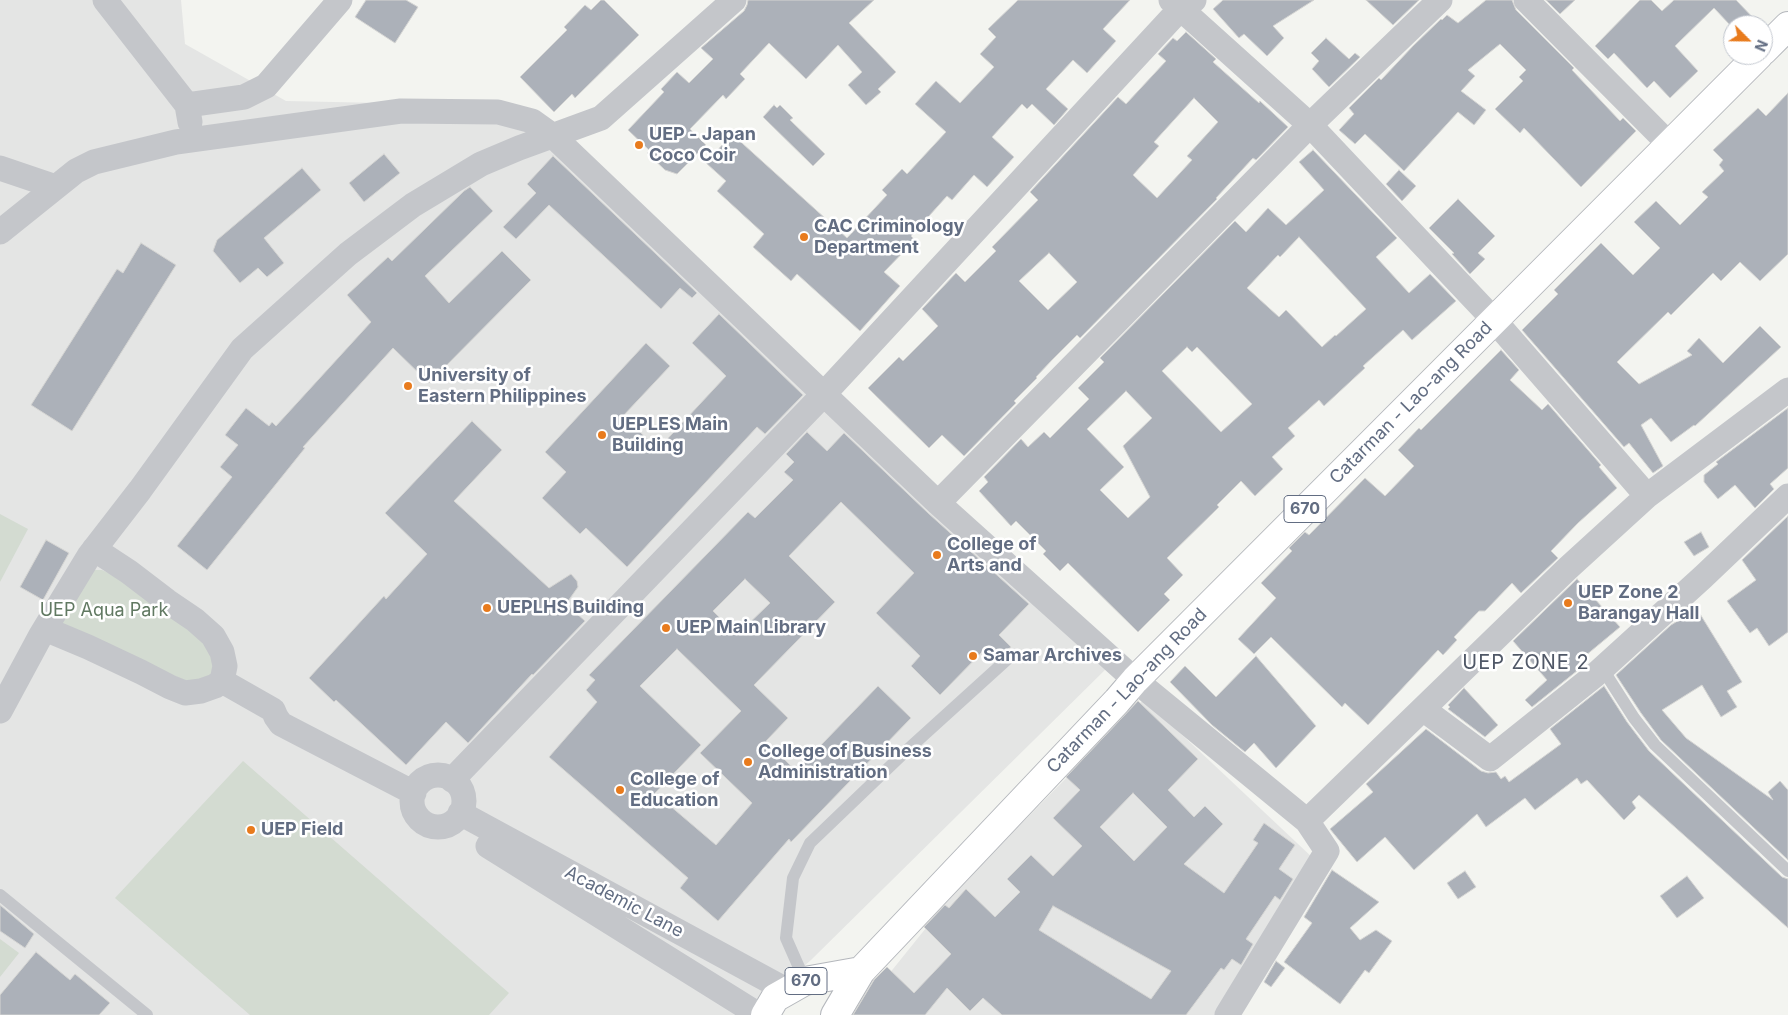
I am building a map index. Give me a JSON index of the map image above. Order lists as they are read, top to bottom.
{
  "streets": {
    "main road": ["Catarman - Lao-ang Road", "670"],
    "street": ["Academic Lane"]
  },
  "crossings": [
    ["Catarman - Lao-ang Road", "670"],
    ["670", "Academic Lane"]
  ],
  "districts": ["UEP ZONE 2"],
  "parks": ["UEP Aqua Park"],
  "places": [
    "UEP - Japan Coco Coir",
    "CAC Criminology Department",
    "University of Eastern Philippines",
    "UEPLES Main Building",
    "College of Arts and",
    "UEP Zone 2 Barangay Hall",
    "UEPLHS Building",
    "UEP Main Library",
    "Samar Archives",
    "College of Business Administration",
    "College of Education",
    "UEP Field"
  ],
  "north": "bottom right"
}
